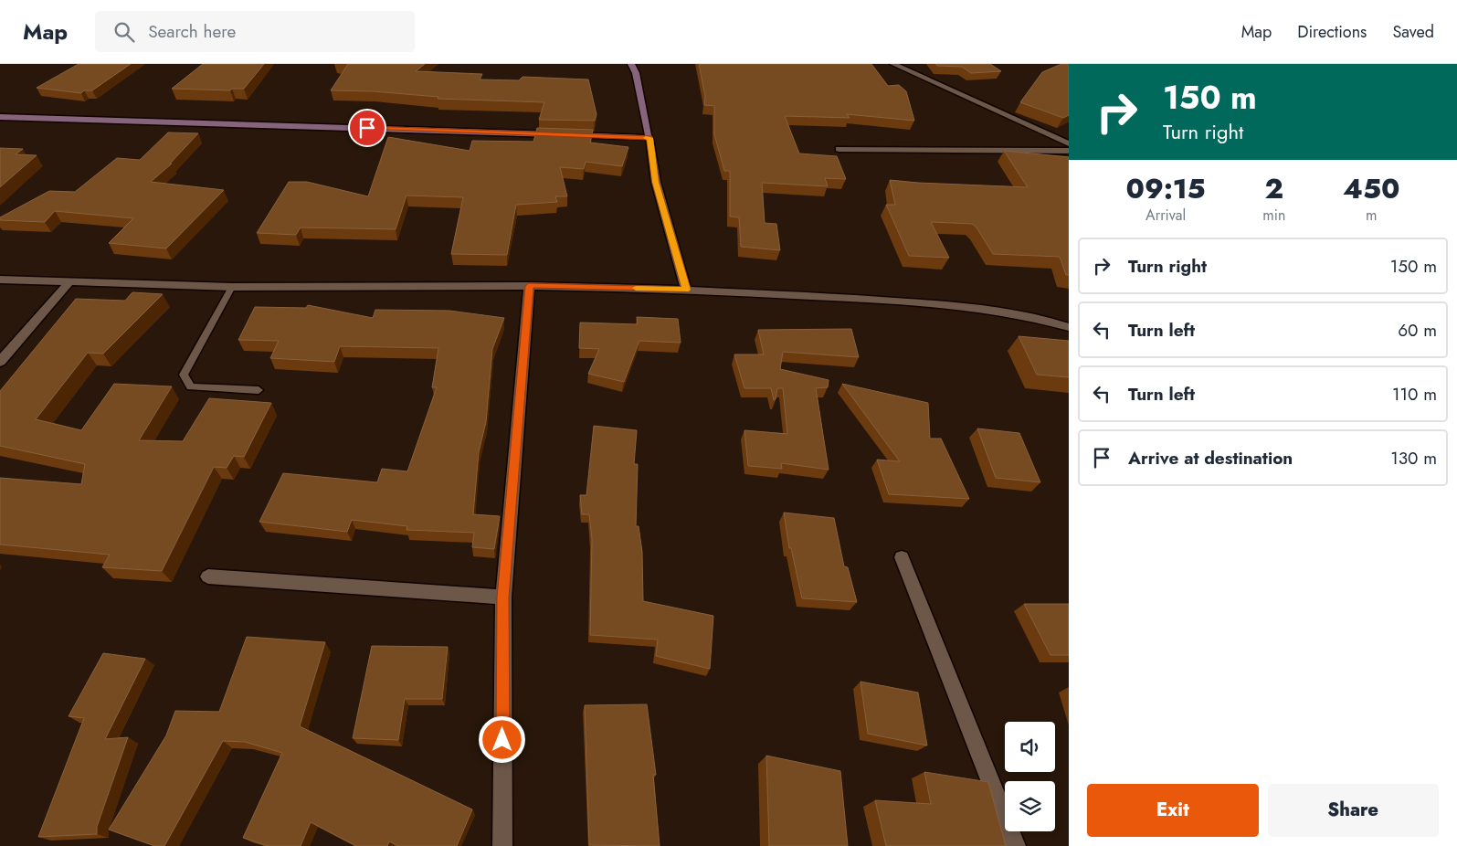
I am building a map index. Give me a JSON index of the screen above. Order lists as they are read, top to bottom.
{
  "page": {
    "header": "Map",
    "search": "Search here",
    "nav": ["Map", "Directions", "Saved"],
    "turn": ["150 m", "Turn right"],
    "eta": [
      "09:15",
      "Arrival",
      "2",
      "min",
      "450",
      "m"
    ],
    "list": [
      {
        "name": "Turn right",
        "value": "150 m"
      },
      {
        "name": "Turn left",
        "value": "60 m"
      },
      {
        "name": "Turn left",
        "value": "110 m"
      },
      {
        "name": "Arrive at destination",
        "value": "130 m"
      }
    ],
    "buttons": ["Exit", "Share"]
  }
}
